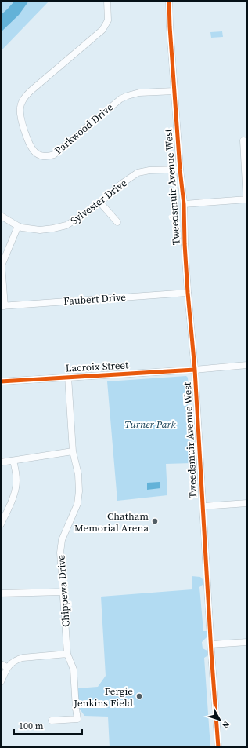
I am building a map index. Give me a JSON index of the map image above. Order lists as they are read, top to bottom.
{
  "streets": {
    "street": [
      "Parkwood Drive",
      "Tweedsmuir Avenue West",
      "Sylvester Drive",
      "Faubert Drive",
      "Lacroix Street",
      "Chippewa Drive"
    ]
  },
  "crossings": [
    ["Parkwood Drive", "Tweedsmuir Avenue West"],
    ["Tweedsmuir Avenue West", "Sylvester Drive"],
    ["Tweedsmuir Avenue West", "Faubert Drive"],
    ["Tweedsmuir Avenue West", "Lacroix Street"],
    ["Lacroix Street", "Chippewa Drive"]
  ],
  "parks": ["Turner Park"],
  "places": ["Chatham Memorial Arena", "Fergie Jenkins Field"],
  "scale_bar": "100 m",
  "north": "bottom right"
}
